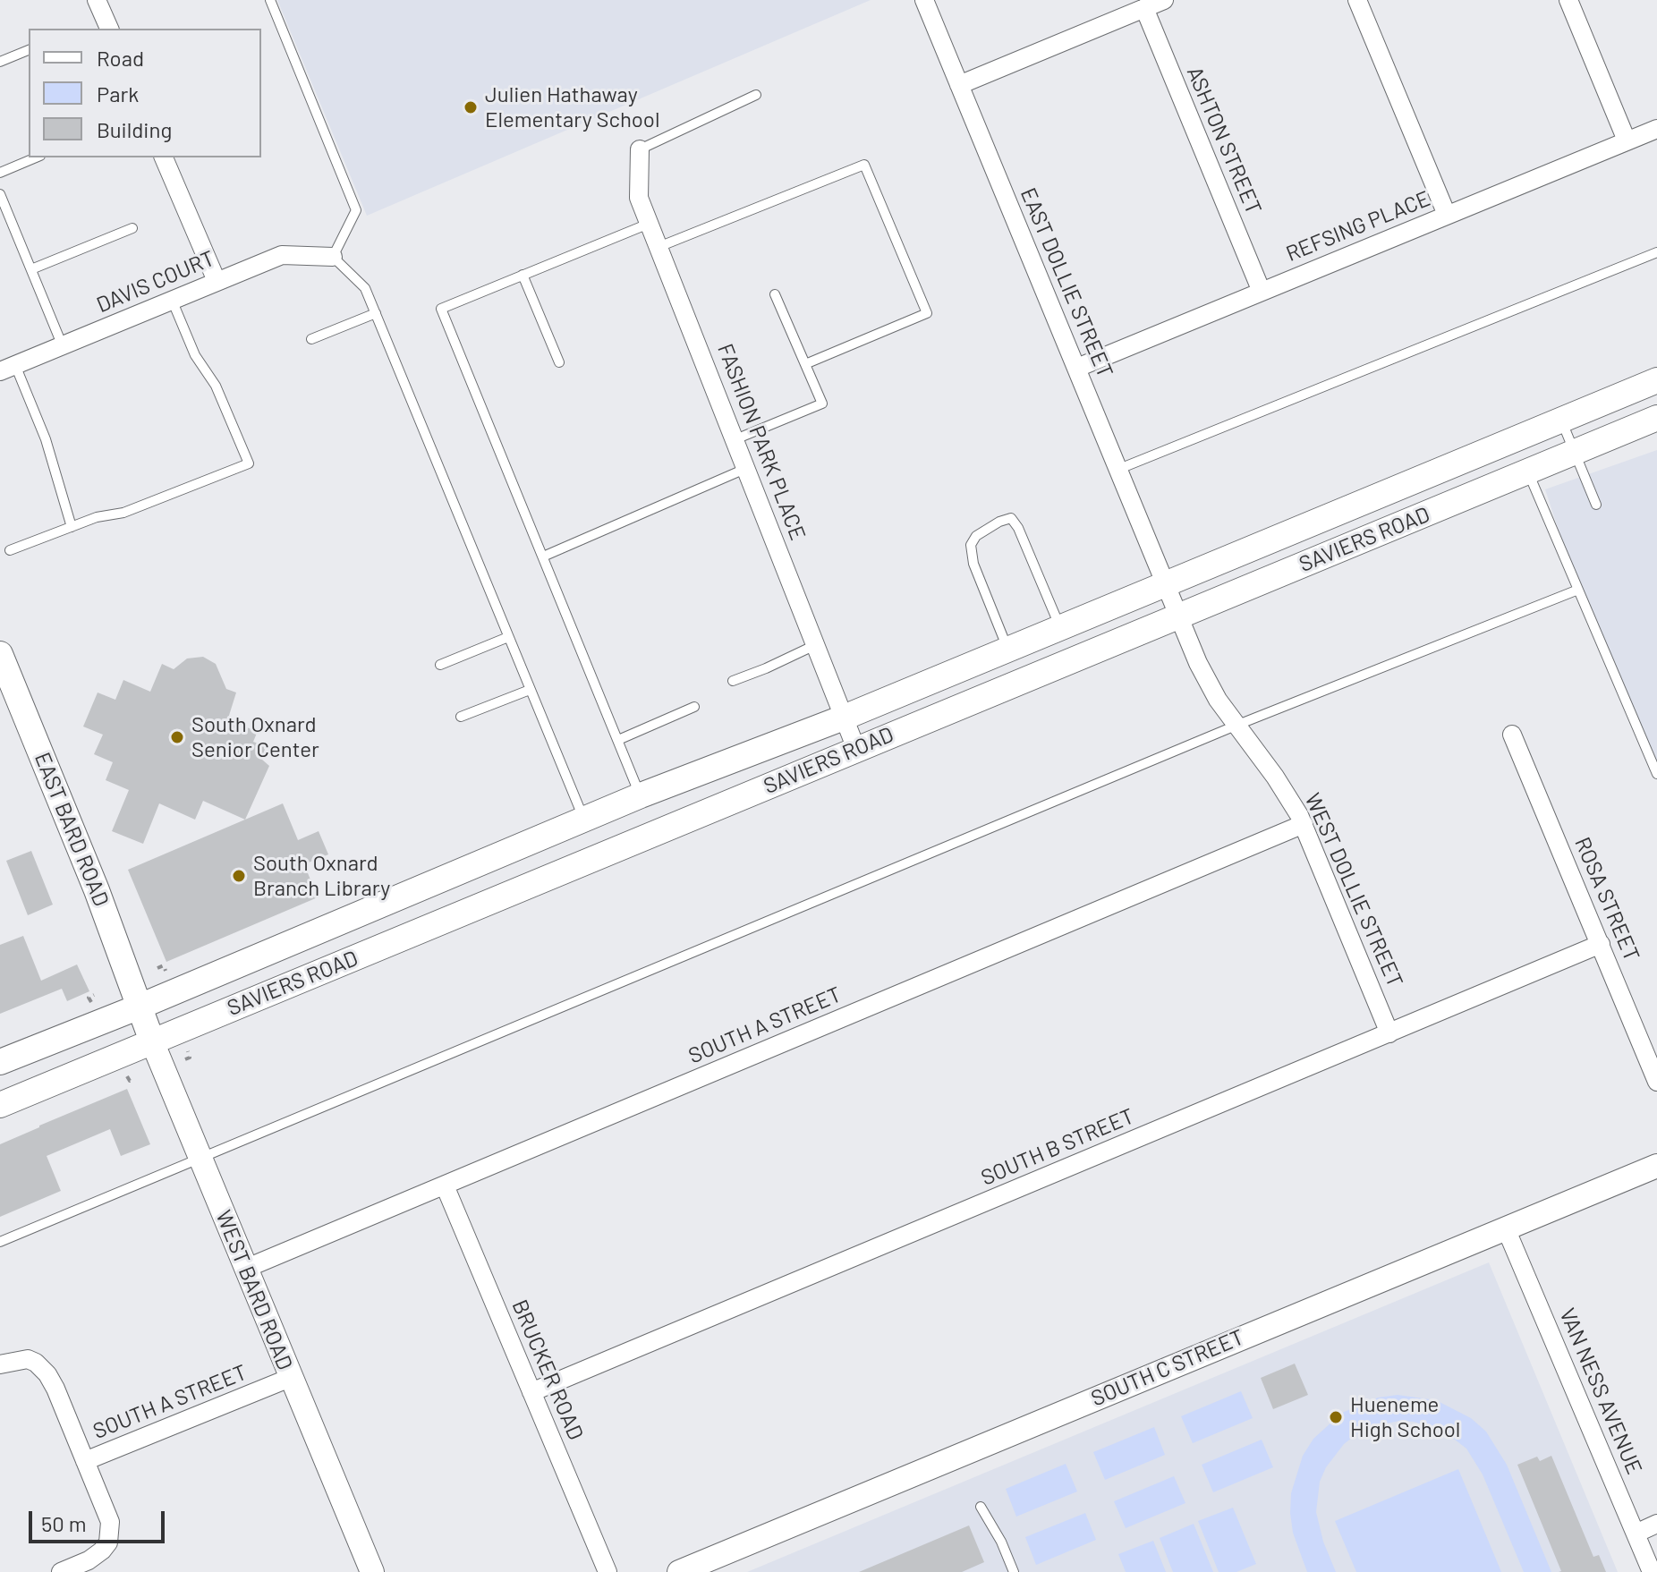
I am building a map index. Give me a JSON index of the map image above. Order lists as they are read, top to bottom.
{
  "streets": {
    "main road": ["SAVIERS ROAD", "EAST BARD ROAD", "WEST BARD ROAD"],
    "street": [
      "ASHTON STREET",
      "REFSING PLACE",
      "DAVIS COURT",
      "EAST DOLLIE STREET",
      "FASHION PARK PLACE",
      "WEST DOLLIE STREET",
      "ROSA STREET",
      "SOUTH A STREET",
      "SOUTH B STREET",
      "SOUTH C STREET",
      "BRUCKER ROAD",
      "VAN NESS AVENUE"
    ]
  },
  "crossings": [
    ["ASHTON STREET", "REFSING PLACE"],
    ["REFSING PLACE", "EAST DOLLIE STREET"],
    ["EAST DOLLIE STREET", "SAVIERS ROAD"],
    ["EAST DOLLIE STREET", "WEST DOLLIE STREET"],
    ["FASHION PARK PLACE", "SAVIERS ROAD"],
    ["SAVIERS ROAD", "EAST BARD ROAD"],
    ["SAVIERS ROAD", "WEST DOLLIE STREET"],
    ["SAVIERS ROAD", "WEST BARD ROAD"],
    ["EAST BARD ROAD", "WEST BARD ROAD"],
    ["WEST DOLLIE STREET", "SOUTH A STREET"],
    ["WEST DOLLIE STREET", "SOUTH B STREET"],
    ["ROSA STREET", "SOUTH B STREET"],
    ["SOUTH A STREET", "WEST BARD ROAD"],
    ["SOUTH A STREET", "BRUCKER ROAD"],
    ["SOUTH B STREET", "BRUCKER ROAD"],
    ["SOUTH C STREET", "VAN NESS AVENUE"]
  ],
  "places": [
    "Julien Hathaway Elementary School",
    "South Oxnard Senior Center",
    "South Oxnard Branch Library",
    "Hueneme High School"
  ],
  "legend": ["Road", "Park", "Building"],
  "scale_bar": "50 m"
}
